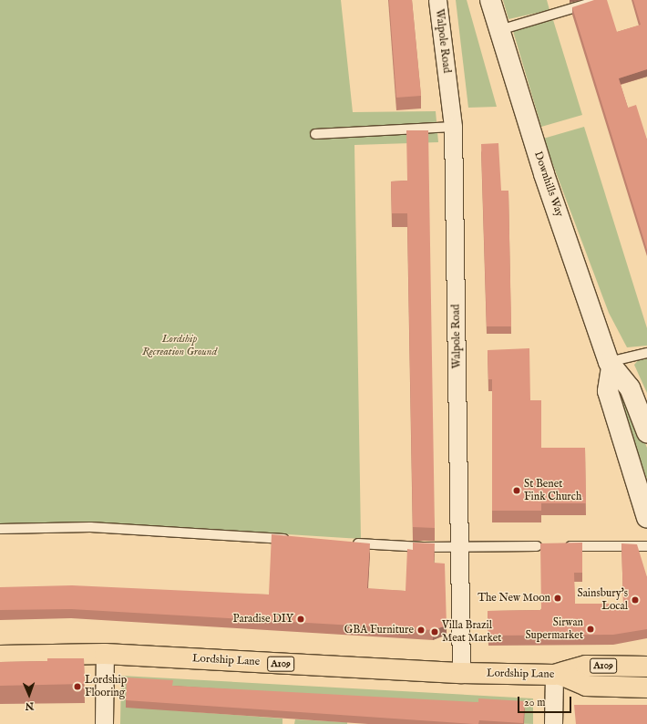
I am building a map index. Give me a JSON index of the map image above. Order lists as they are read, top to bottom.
{
  "streets": {
    "main road": ["Downhills Way", "Lordship Lane", "A109"],
    "street": ["Walpole Road"]
  },
  "crossings": [
    ["Walpole Road", "Lordship Lane"]
  ],
  "parks": ["Lordship Recreation Ground"],
  "places": [
    "St Benet Fink Church",
    "The New Moon",
    "Sainsbury's Local",
    "Paradise DIY",
    "Sirwan Supermarket",
    "GBA Furniture",
    "Villa Brazil Meat Market",
    "Lordship Flooring"
  ],
  "scale_bar": "20 m",
  "north": "bottom"
}
